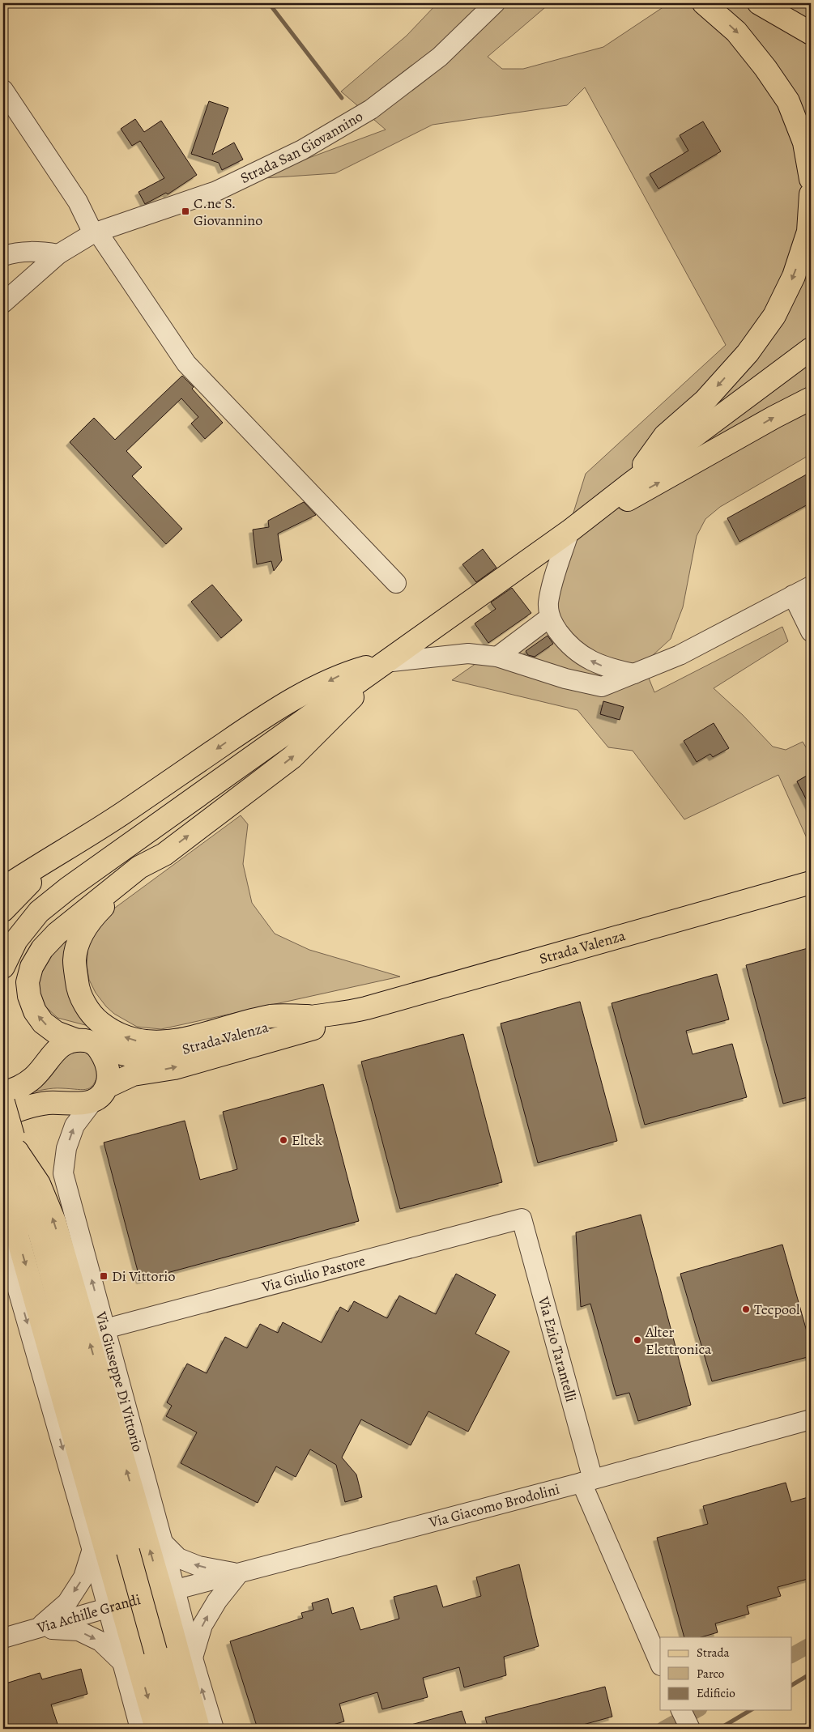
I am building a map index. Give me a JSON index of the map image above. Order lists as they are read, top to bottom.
{
  "streets": {
    "main road": ["Strada Valenza"],
    "street": [
      "Strada San Giovannino",
      "Via Giulio Pastore",
      "Via Ezio Tarantelli",
      "Via Giuseppe Di Vittorio",
      "Via Giacomo Brodolini",
      "Via Achille Grandi"
    ]
  },
  "crossings": [
    ["Strada Valenza", "Via Giuseppe Di Vittorio"],
    ["Via Giulio Pastore", "Via Ezio Tarantelli"],
    ["Via Giulio Pastore", "Via Giuseppe Di Vittorio"],
    ["Via Ezio Tarantelli", "Via Giacomo Brodolini"],
    ["Via Giuseppe Di Vittorio", "Via Giacomo Brodolini"],
    ["Via Giuseppe Di Vittorio", "Via Achille Grandi"],
    ["Via Giacomo Brodolini", "Via Achille Grandi"]
  ],
  "places": {
    "transit": ["C.ne S. Giovannino", "Di Vittorio"],
    "other": ["Eltek", "Tecpool", "Alter Elettronica"]
  },
  "legend": ["Strada", "Parco", "Edificio"]
}
